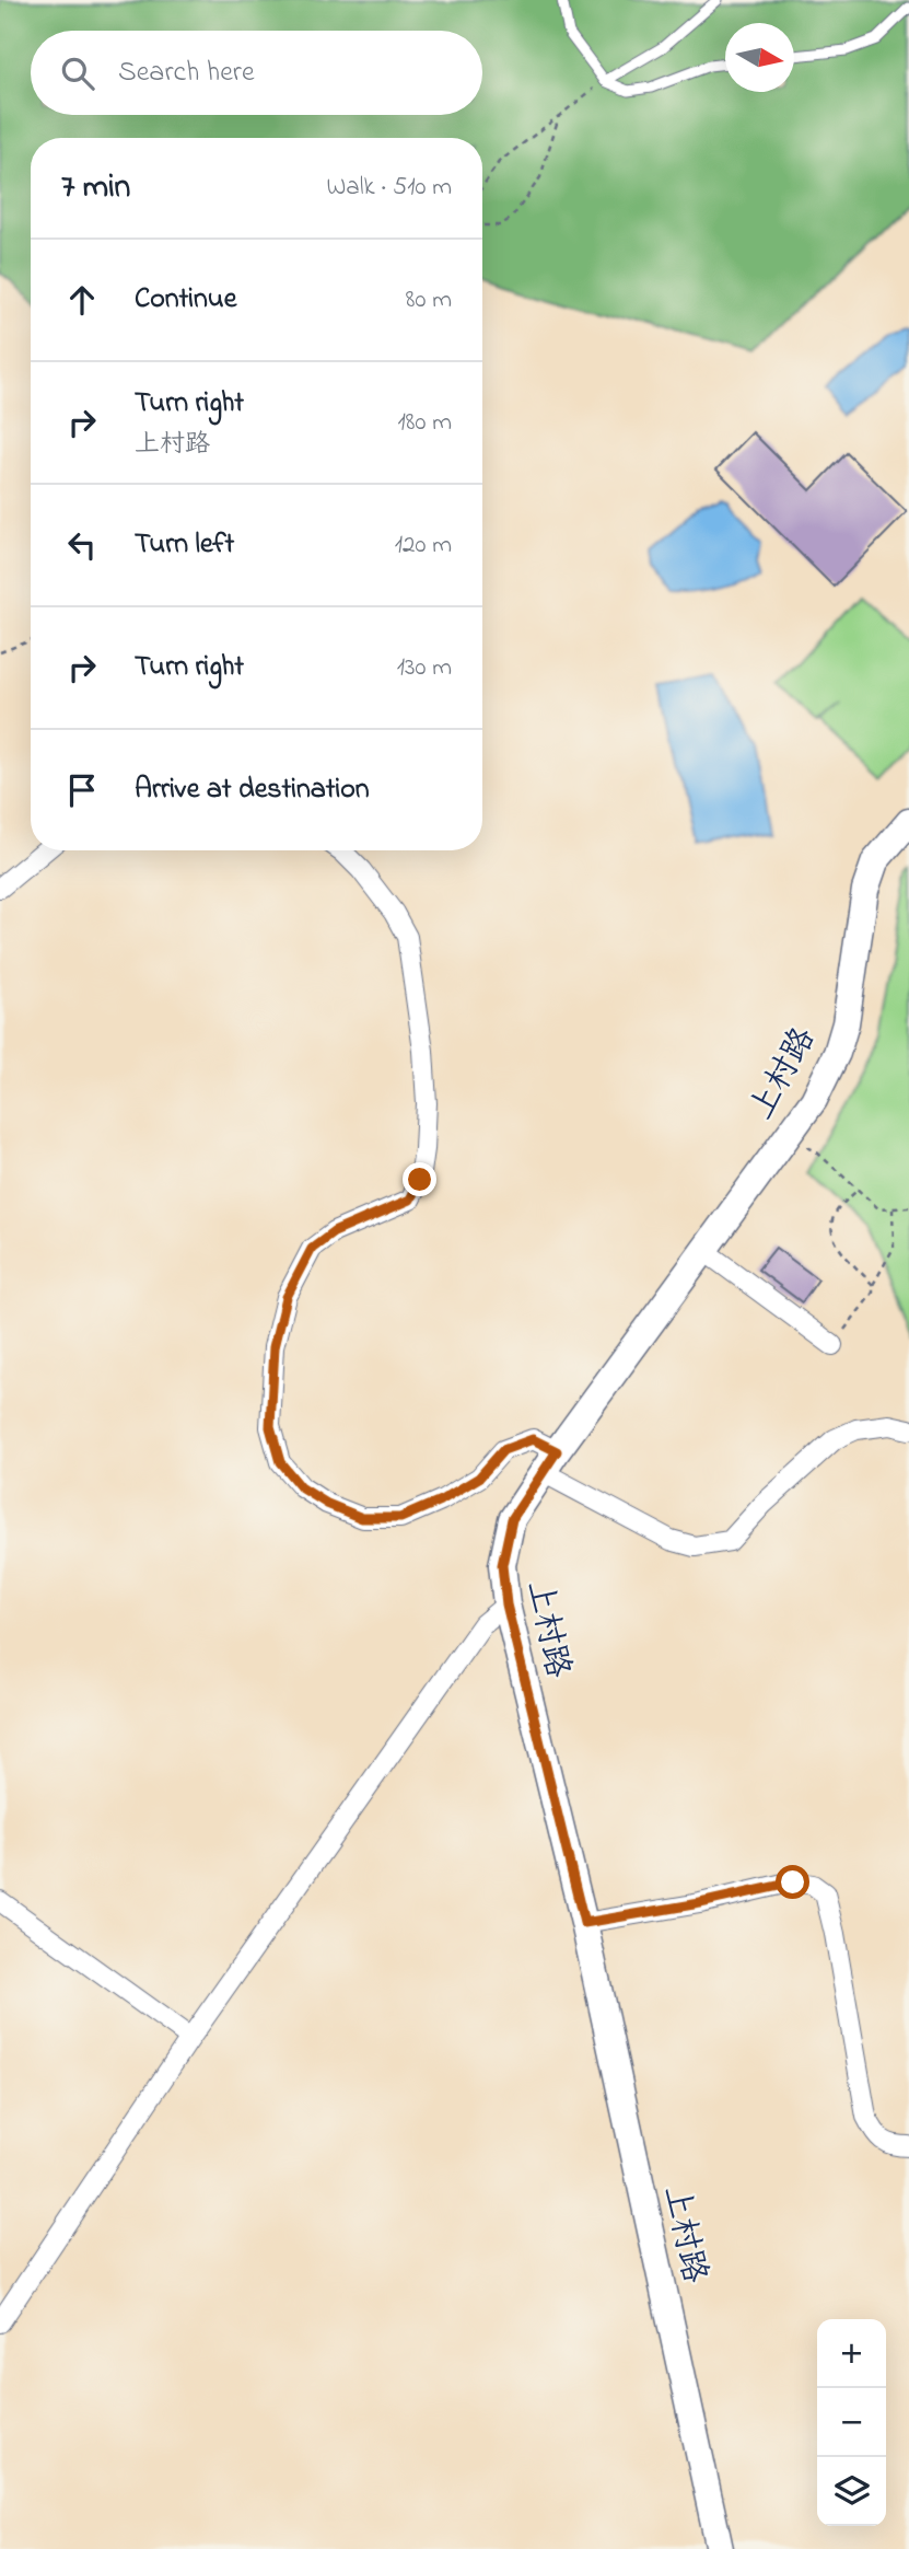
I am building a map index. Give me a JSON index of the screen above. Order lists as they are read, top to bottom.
{
  "streets": {
    "street": ["上村路"]
  },
  "north": "right",
  "page": {
    "search": "Search here",
    "heading": ["7 min", "Walk · 510 m"],
    "list": [
      ["Continue", "80 m"],
      ["Turn right", "上村路", "180 m"],
      ["Turn left", "120 m"],
      ["Turn right", "130 m"],
      "Arrive at destination"
    ],
    "map_buttons": ["+", "−"]
  }
}
